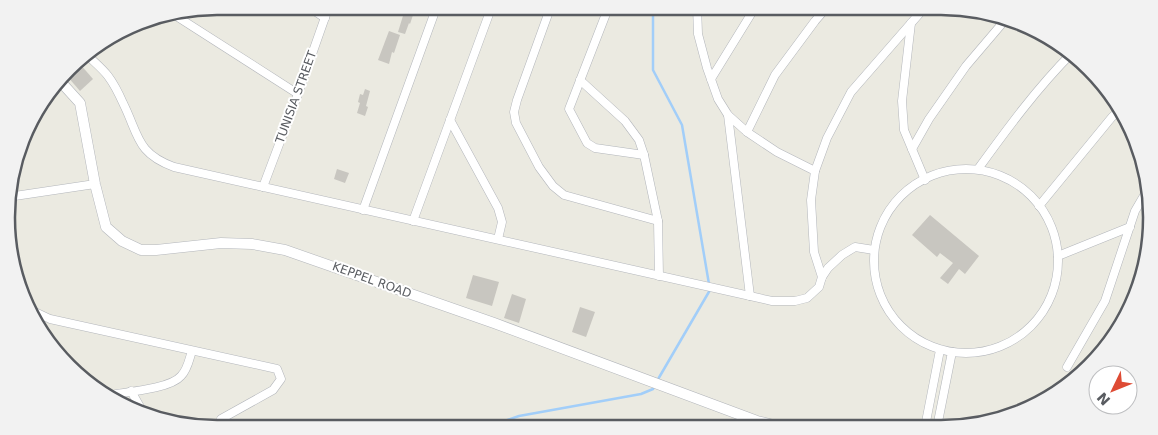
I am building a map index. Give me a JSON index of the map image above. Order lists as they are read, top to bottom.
{
  "streets": {
    "street": ["TUNISIA STREET", "KEPPEL ROAD"]
  },
  "north": "bottom left"
}
